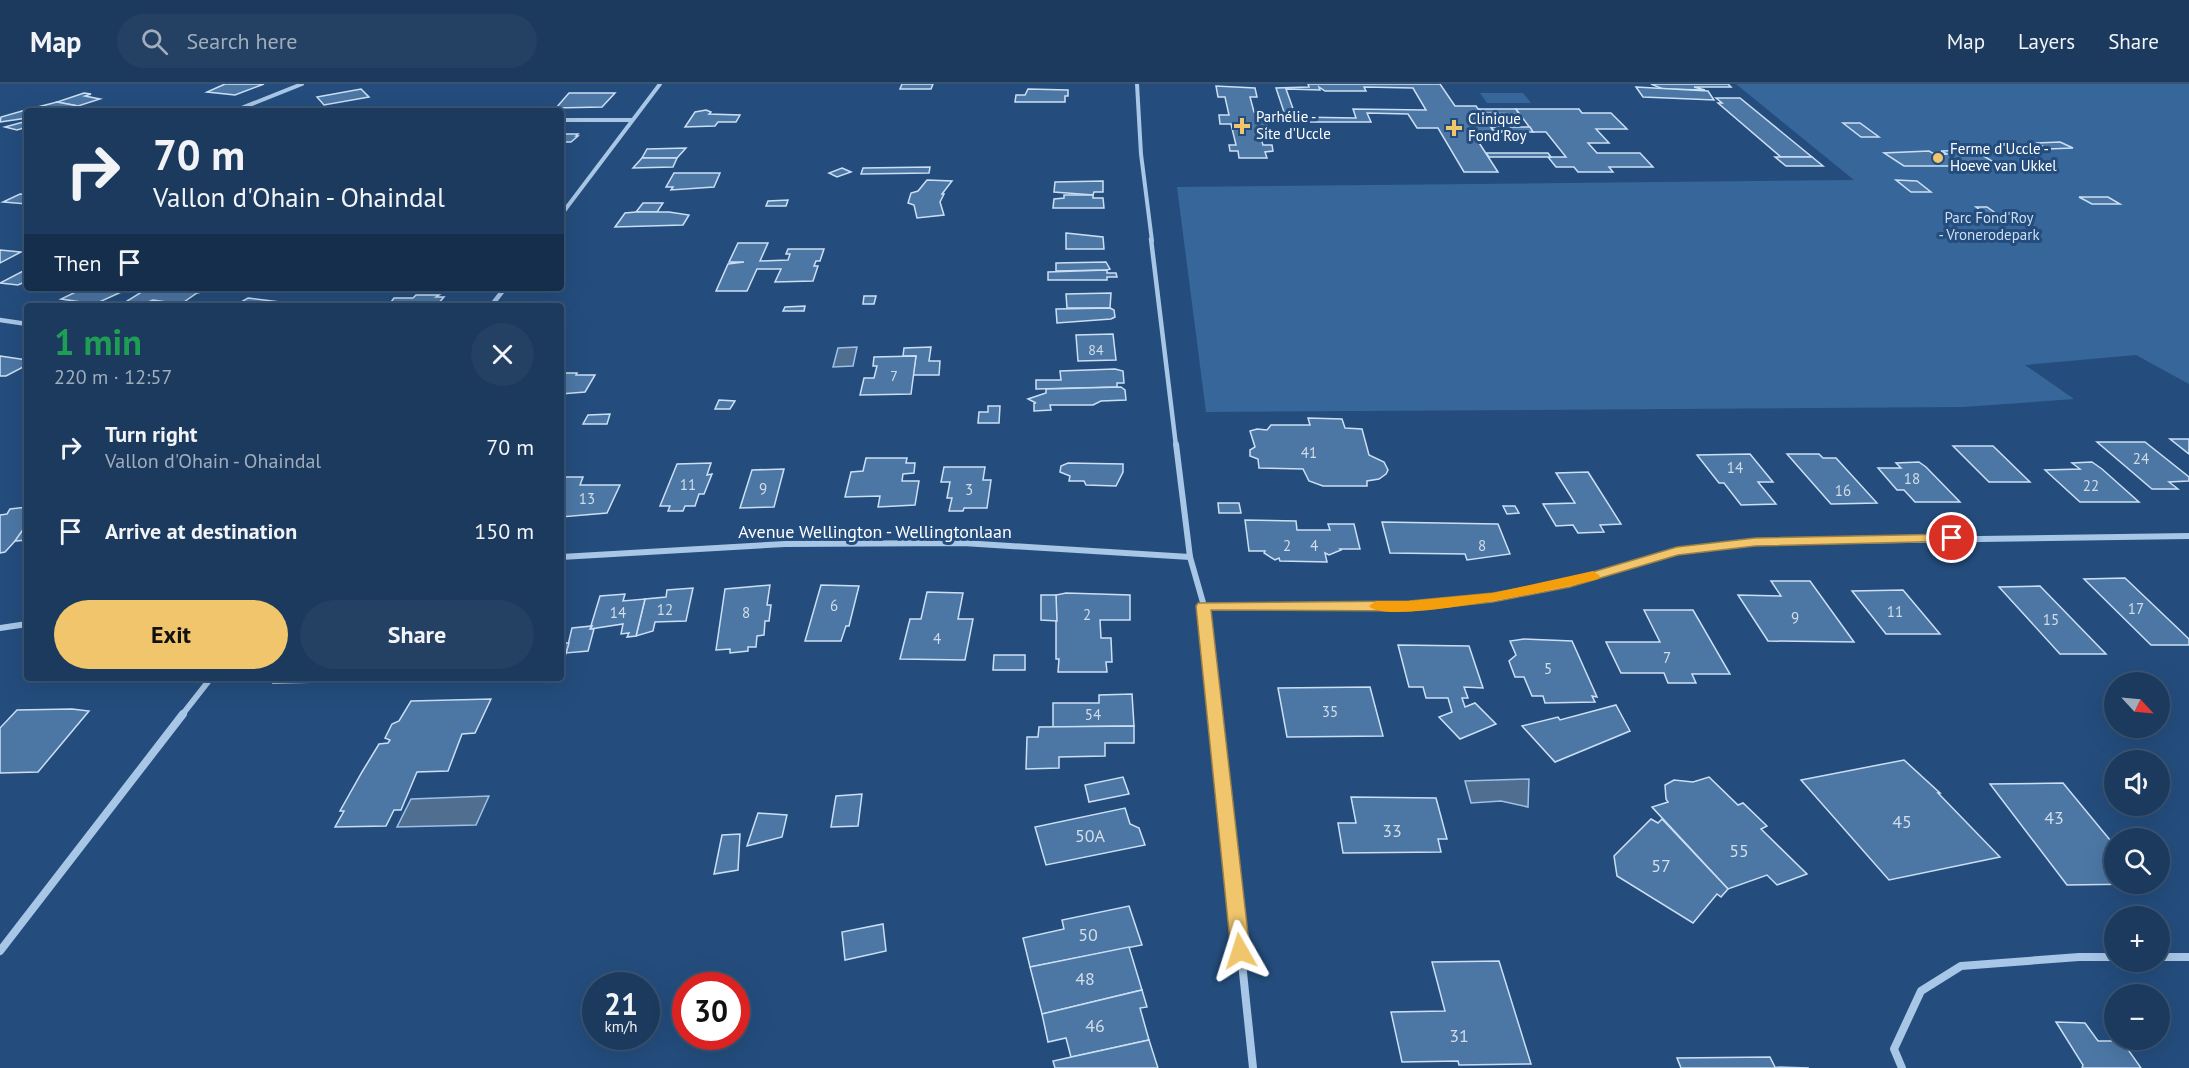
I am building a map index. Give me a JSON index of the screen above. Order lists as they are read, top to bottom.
{
  "streets": {
    "street": ["Avenue Wellington - Wellingtonlaan"]
  },
  "parks": ["Parc Fond'Roy - Vronerodepark"],
  "places": {
    "health": ["Parhélie - Site d'Uccle", "Clinique Fond'Roy"],
    "other": ["Ferme d'Uccle - Hoeve van Ukkel"]
  },
  "house_numbers": [
    "84",
    "7",
    "41",
    "24",
    "14",
    "18",
    "11",
    "22",
    "9",
    "3",
    "16",
    "13",
    "2",
    "4",
    "8",
    "6",
    "17",
    "12",
    "11",
    "14",
    "8",
    "2",
    "9",
    "15",
    "4",
    "7",
    "5",
    "35",
    "54",
    "43",
    "45",
    "33",
    "50A",
    "55",
    "57",
    "50",
    "48",
    "46",
    "31"
  ],
  "north": "bottom right",
  "page": {
    "header": "Map",
    "search": "Search here",
    "nav": ["Map", "Layers", "Share"],
    "turn": ["70 m", "Vallon d'Ohain - Ohaindal"],
    "then": "Then",
    "heading": ["1 min", "220 m · 12:57"],
    "list": [
      {
        "name": "Turn right",
        "note": "Vallon d'Ohain - Ohaindal",
        "value": "70 m"
      },
      {
        "name": "Arrive at destination",
        "value": "150 m"
      }
    ],
    "buttons": ["Exit", "Share"],
    "map_buttons": ["+", "−"],
    "speed": "21 km/h",
    "limit": "30"
  }
}
